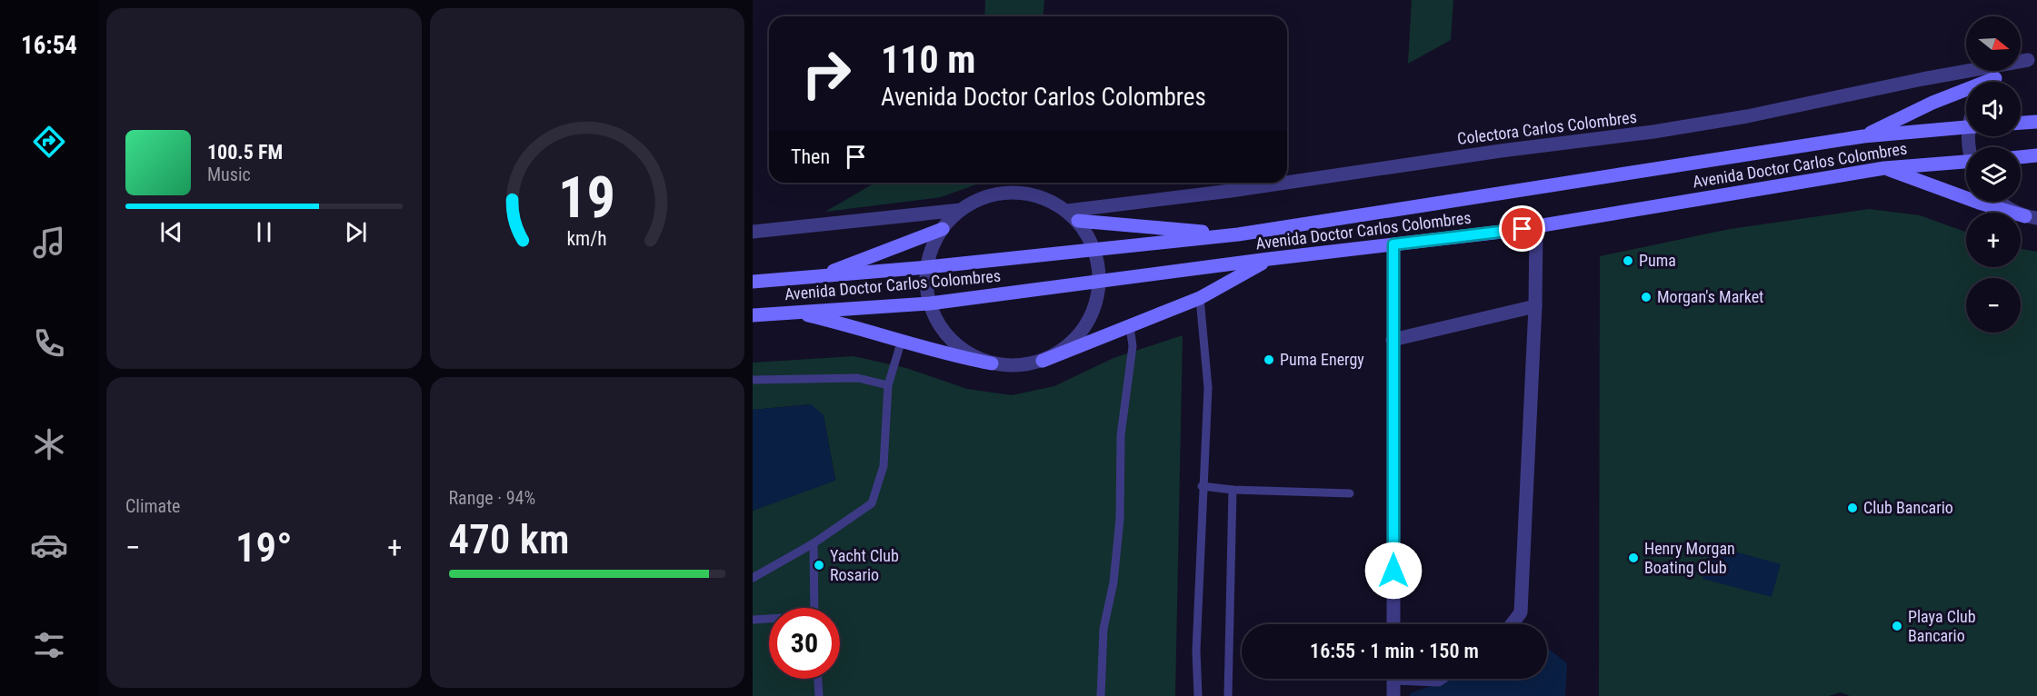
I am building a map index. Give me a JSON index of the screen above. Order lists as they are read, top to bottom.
{
  "streets": {
    "main road": ["Avenida Doctor Carlos Colombres"],
    "street": ["Colectora Carlos Colombres"]
  },
  "places": [
    "Puma",
    "Morgan's Market",
    "Puma Energy",
    "Club Bancario",
    "Henry Morgan Boating Club",
    "Yacht Club Rosario",
    "Playa Club Bancario"
  ],
  "north": "right",
  "page": {
    "tabs": "16:54",
    "map_buttons": ["+", "−"],
    "turn": ["110 m", "Avenida Doctor Carlos Colombres"],
    "song": ["100.5 FM", "Music"],
    "then": "Then",
    "tile": [
      "Climate",
      ["Range · 94%", "470 km"]
    ],
    "heat": ["−", "19°", "+"],
    "limit": "30",
    "trip": "16:55 · 1 min · 150 m",
    "gauge": ["19", "km/h"]
  }
}
